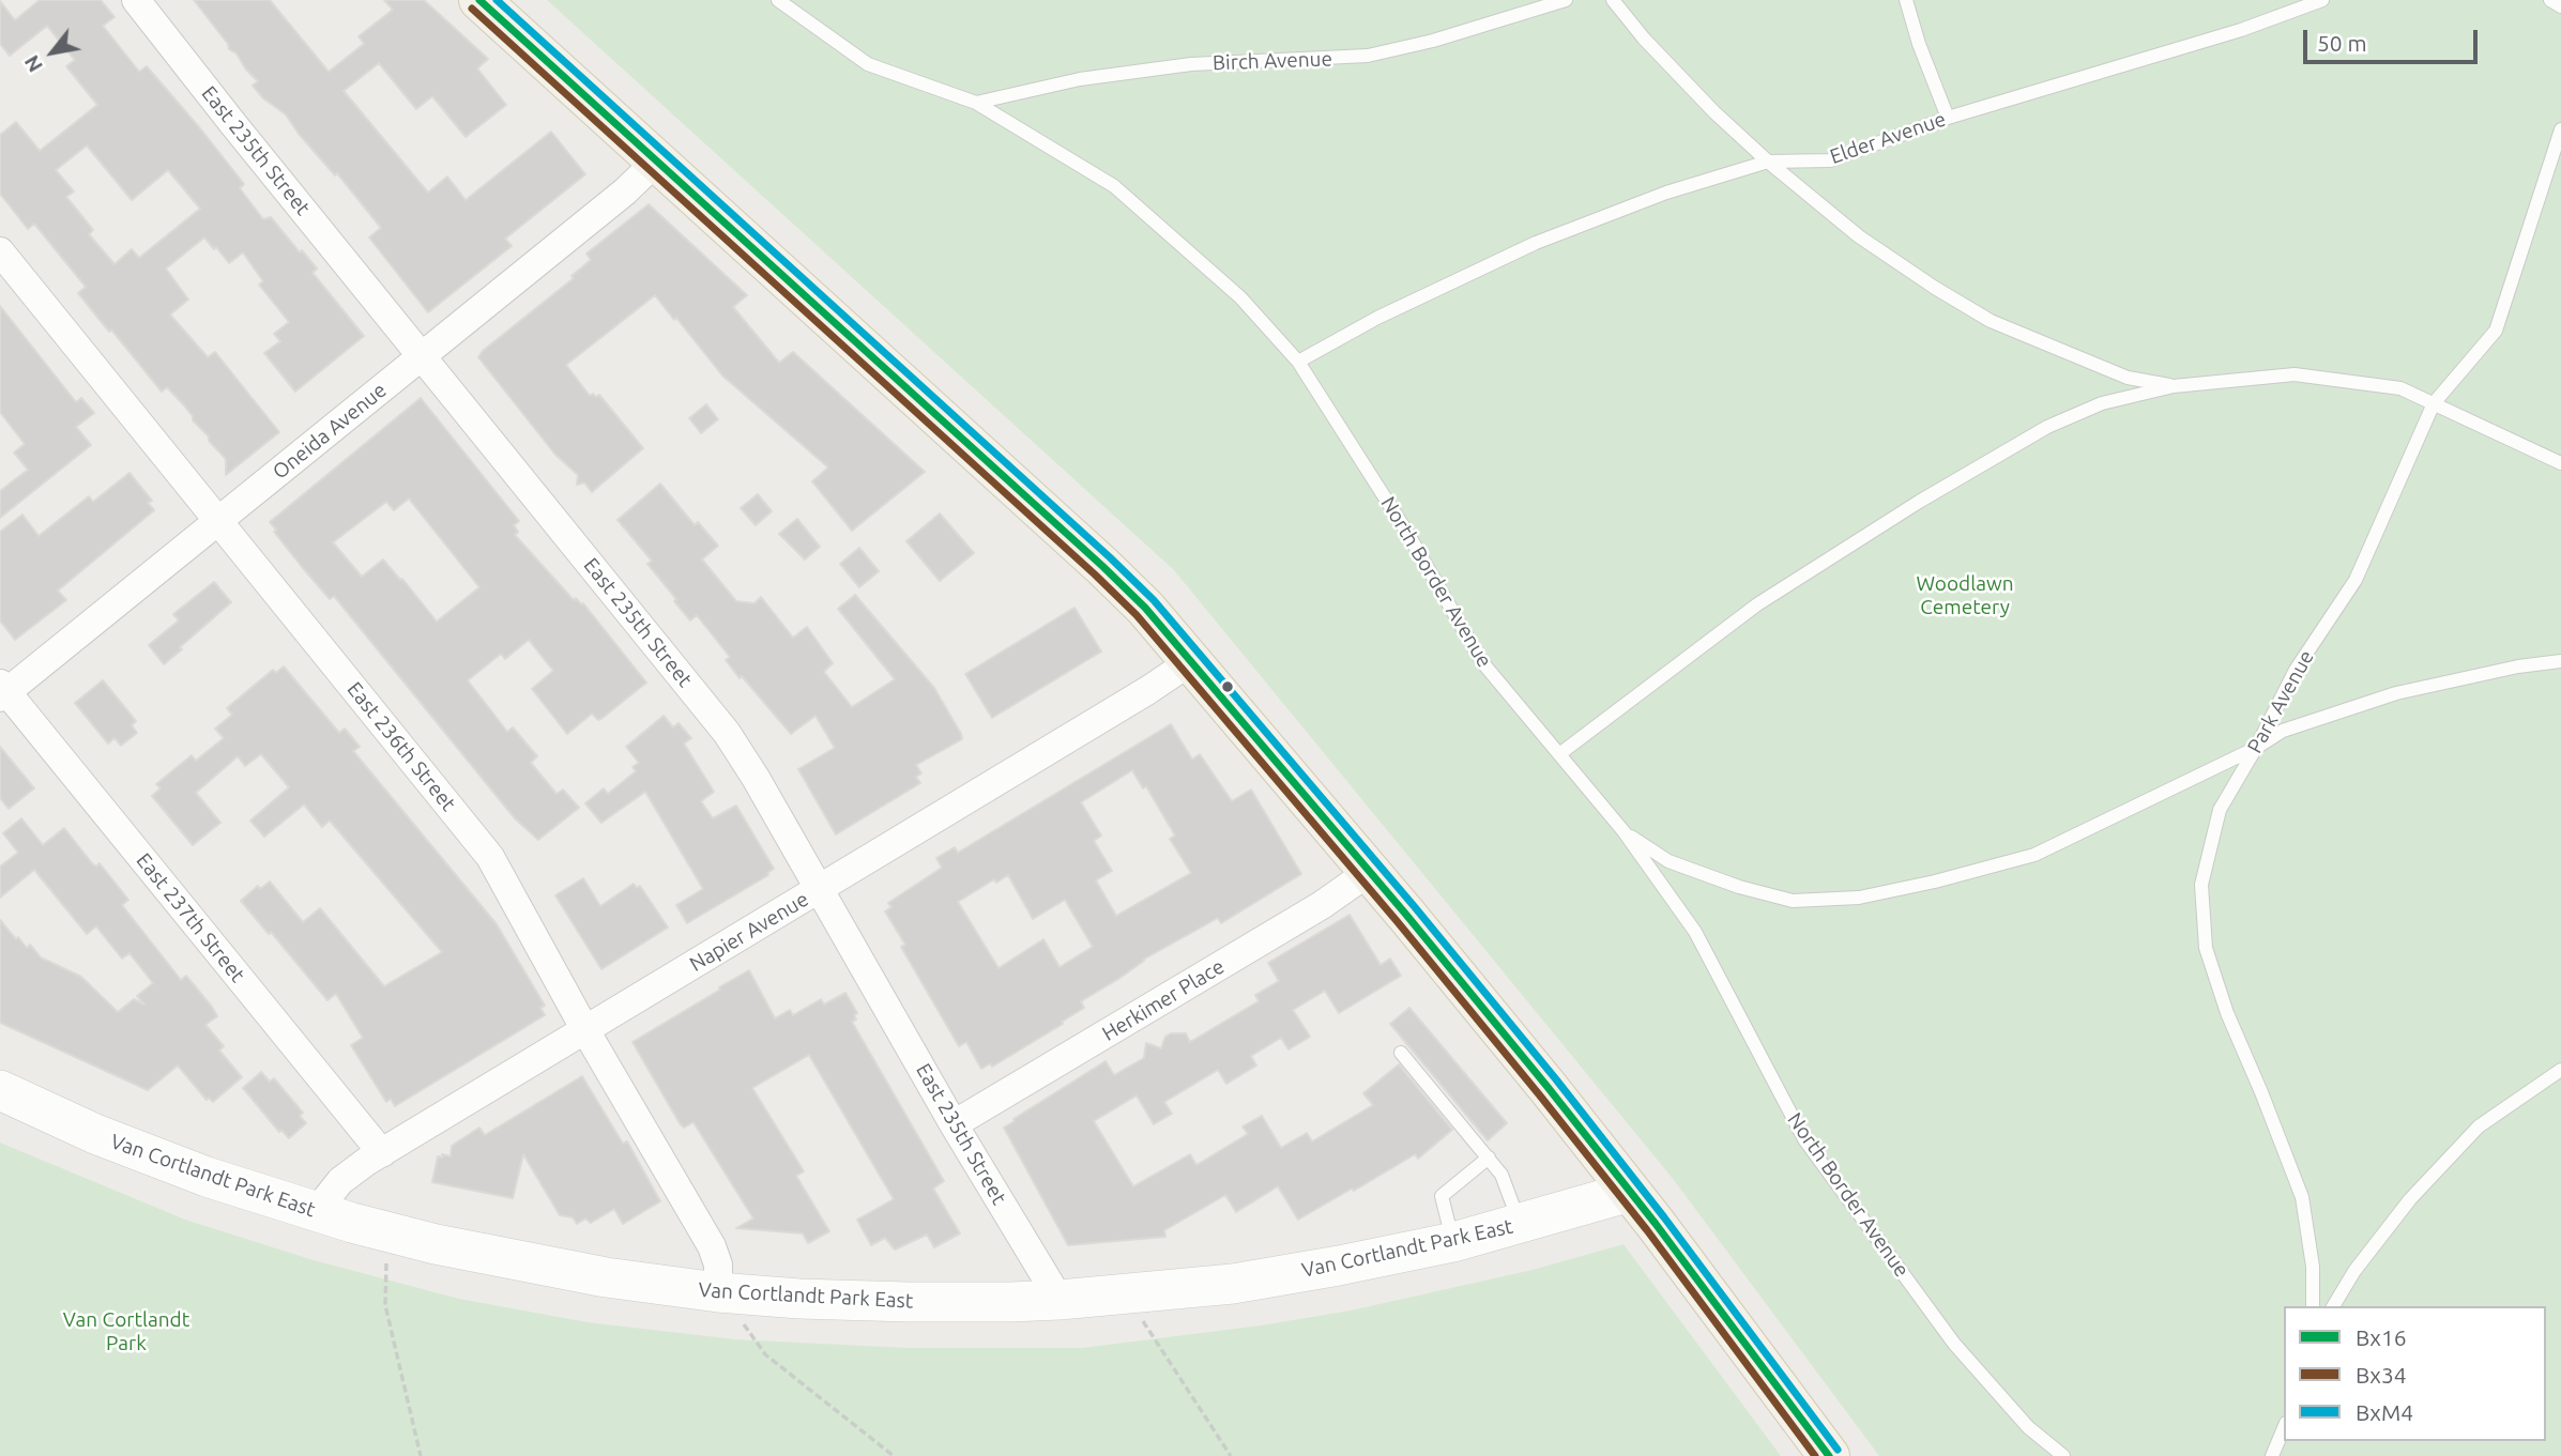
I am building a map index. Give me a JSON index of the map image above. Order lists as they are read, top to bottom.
{
  "streets": {
    "street": [
      "East 235th Street",
      "Oneida Avenue",
      "East 236th Street",
      "East 237th Street",
      "Napier Avenue",
      "Herkimer Place",
      "Van Cortlandt Park East"
    ],
    "lane": [
      "Birch Avenue",
      "Elder Avenue",
      "North Border Avenue",
      "Park Avenue"
    ]
  },
  "crossings": [
    ["Birch Avenue", "North Border Avenue"],
    ["Elder Avenue", "North Border Avenue"],
    ["East 235th Street", "Oneida Avenue"],
    ["East 235th Street", "Napier Avenue"],
    ["East 235th Street", "Herkimer Place"],
    ["East 235th Street", "Van Cortlandt Park East"],
    ["Oneida Avenue", "East 236th Street"],
    ["Oneida Avenue", "East 237th Street"],
    ["East 236th Street", "Napier Avenue"],
    ["East 236th Street", "Van Cortlandt Park East"],
    ["East 237th Street", "Napier Avenue"],
    ["Napier Avenue", "Van Cortlandt Park East"]
  ],
  "parks": ["Woodlawn Cemetery", "Van Cortlandt Park"],
  "lines": ["transit line Bx16", "transit line BxM4", "transit line Bx34"],
  "legend": ["Bx16", "Bx34", "BxM4"],
  "scale_bar": "50 m",
  "north": "bottom left"
}
